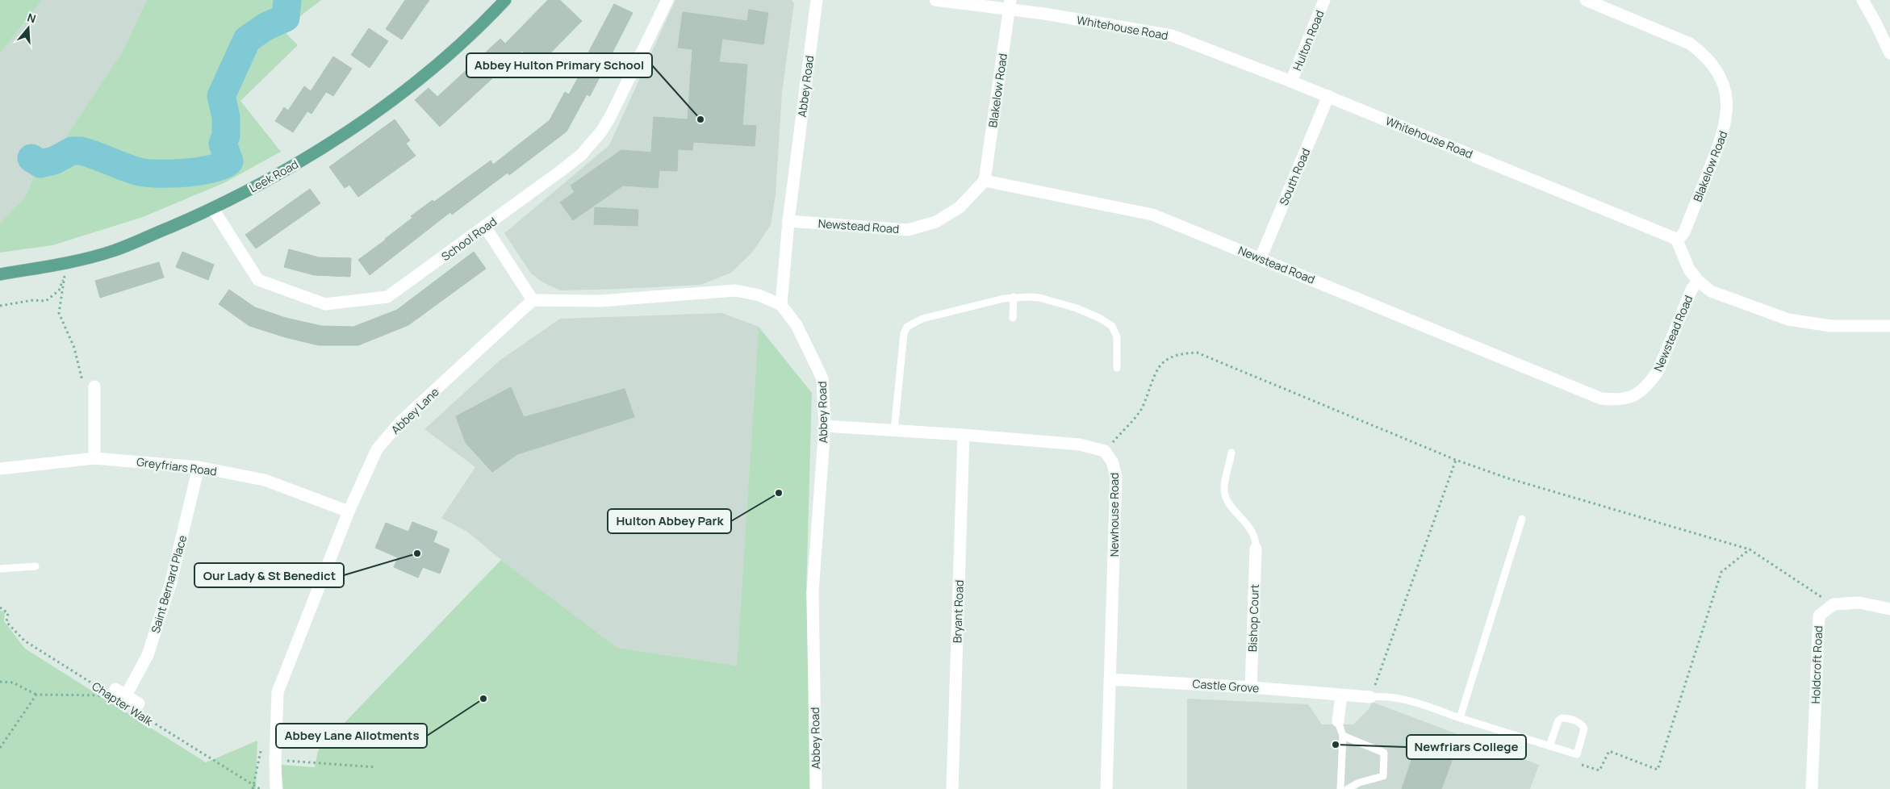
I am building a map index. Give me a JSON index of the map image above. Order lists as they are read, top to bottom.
{
  "streets": {
    "main road": ["Leek Road"],
    "street": [
      "Whitehouse Road",
      "Hulton Road",
      "Abbey Road",
      "Blakelow Road",
      "South Road",
      "Newstead Road",
      "School Road",
      "Abbey Lane",
      "Greyfriars Road",
      "Newhouse Road",
      "Saint Bernard Place",
      "Bryant Road",
      "Bishop Court",
      "Holdcroft Road",
      "Castle Grove"
    ],
    "path": ["Chapter Walk"]
  },
  "crossings": [
    ["Whitehouse Road", "Hulton Road"],
    ["Whitehouse Road", "Blakelow Road"],
    ["Whitehouse Road", "South Road"],
    ["Abbey Road", "Newstead Road"],
    ["Blakelow Road", "Newstead Road"],
    ["Leek Road", "School Road"],
    ["South Road", "Newstead Road"],
    ["Abbey Lane", "Greyfriars Road"],
    ["Greyfriars Road", "Saint Bernard Place"],
    ["Newhouse Road", "Castle Grove"],
    ["Bishop Court", "Castle Grove"]
  ],
  "places": [
    "Abbey Hulton Primary School",
    "Hulton Abbey Park",
    "Our Lady & St Benedict",
    "Abbey Lane Allotments",
    "Newfriars College"
  ],
  "north": "top"
}
